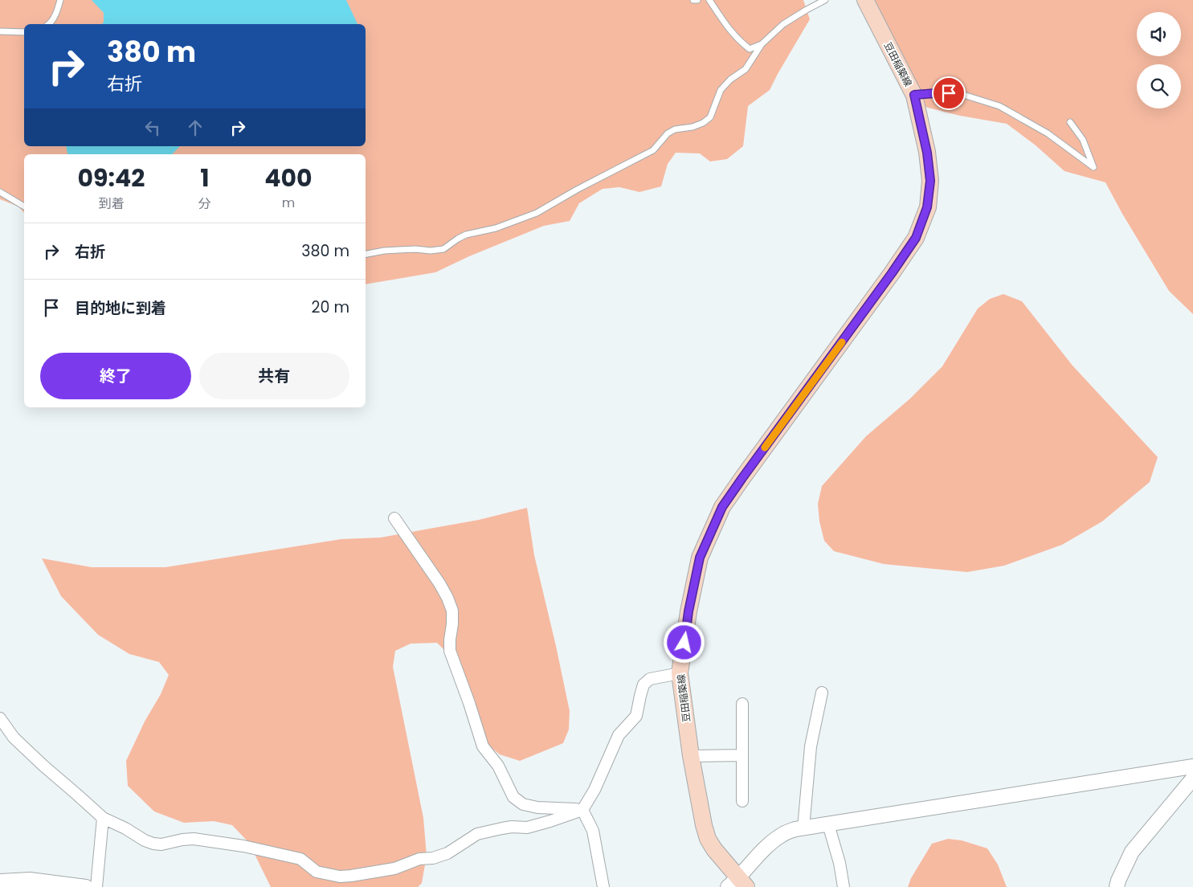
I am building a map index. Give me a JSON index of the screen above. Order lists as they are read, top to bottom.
{
  "streets": {
    "main road": ["豆田稲築線"]
  },
  "page": {
    "turn": ["380 m", "右折"],
    "eta": [
      "09:42",
      "到着",
      "1",
      "分",
      "400",
      "m"
    ],
    "list": [
      {
        "name": "右折",
        "value": "380 m"
      },
      {
        "name": "目的地に到着",
        "value": "20 m"
      }
    ],
    "buttons": ["終了", "共有"]
  }
}
